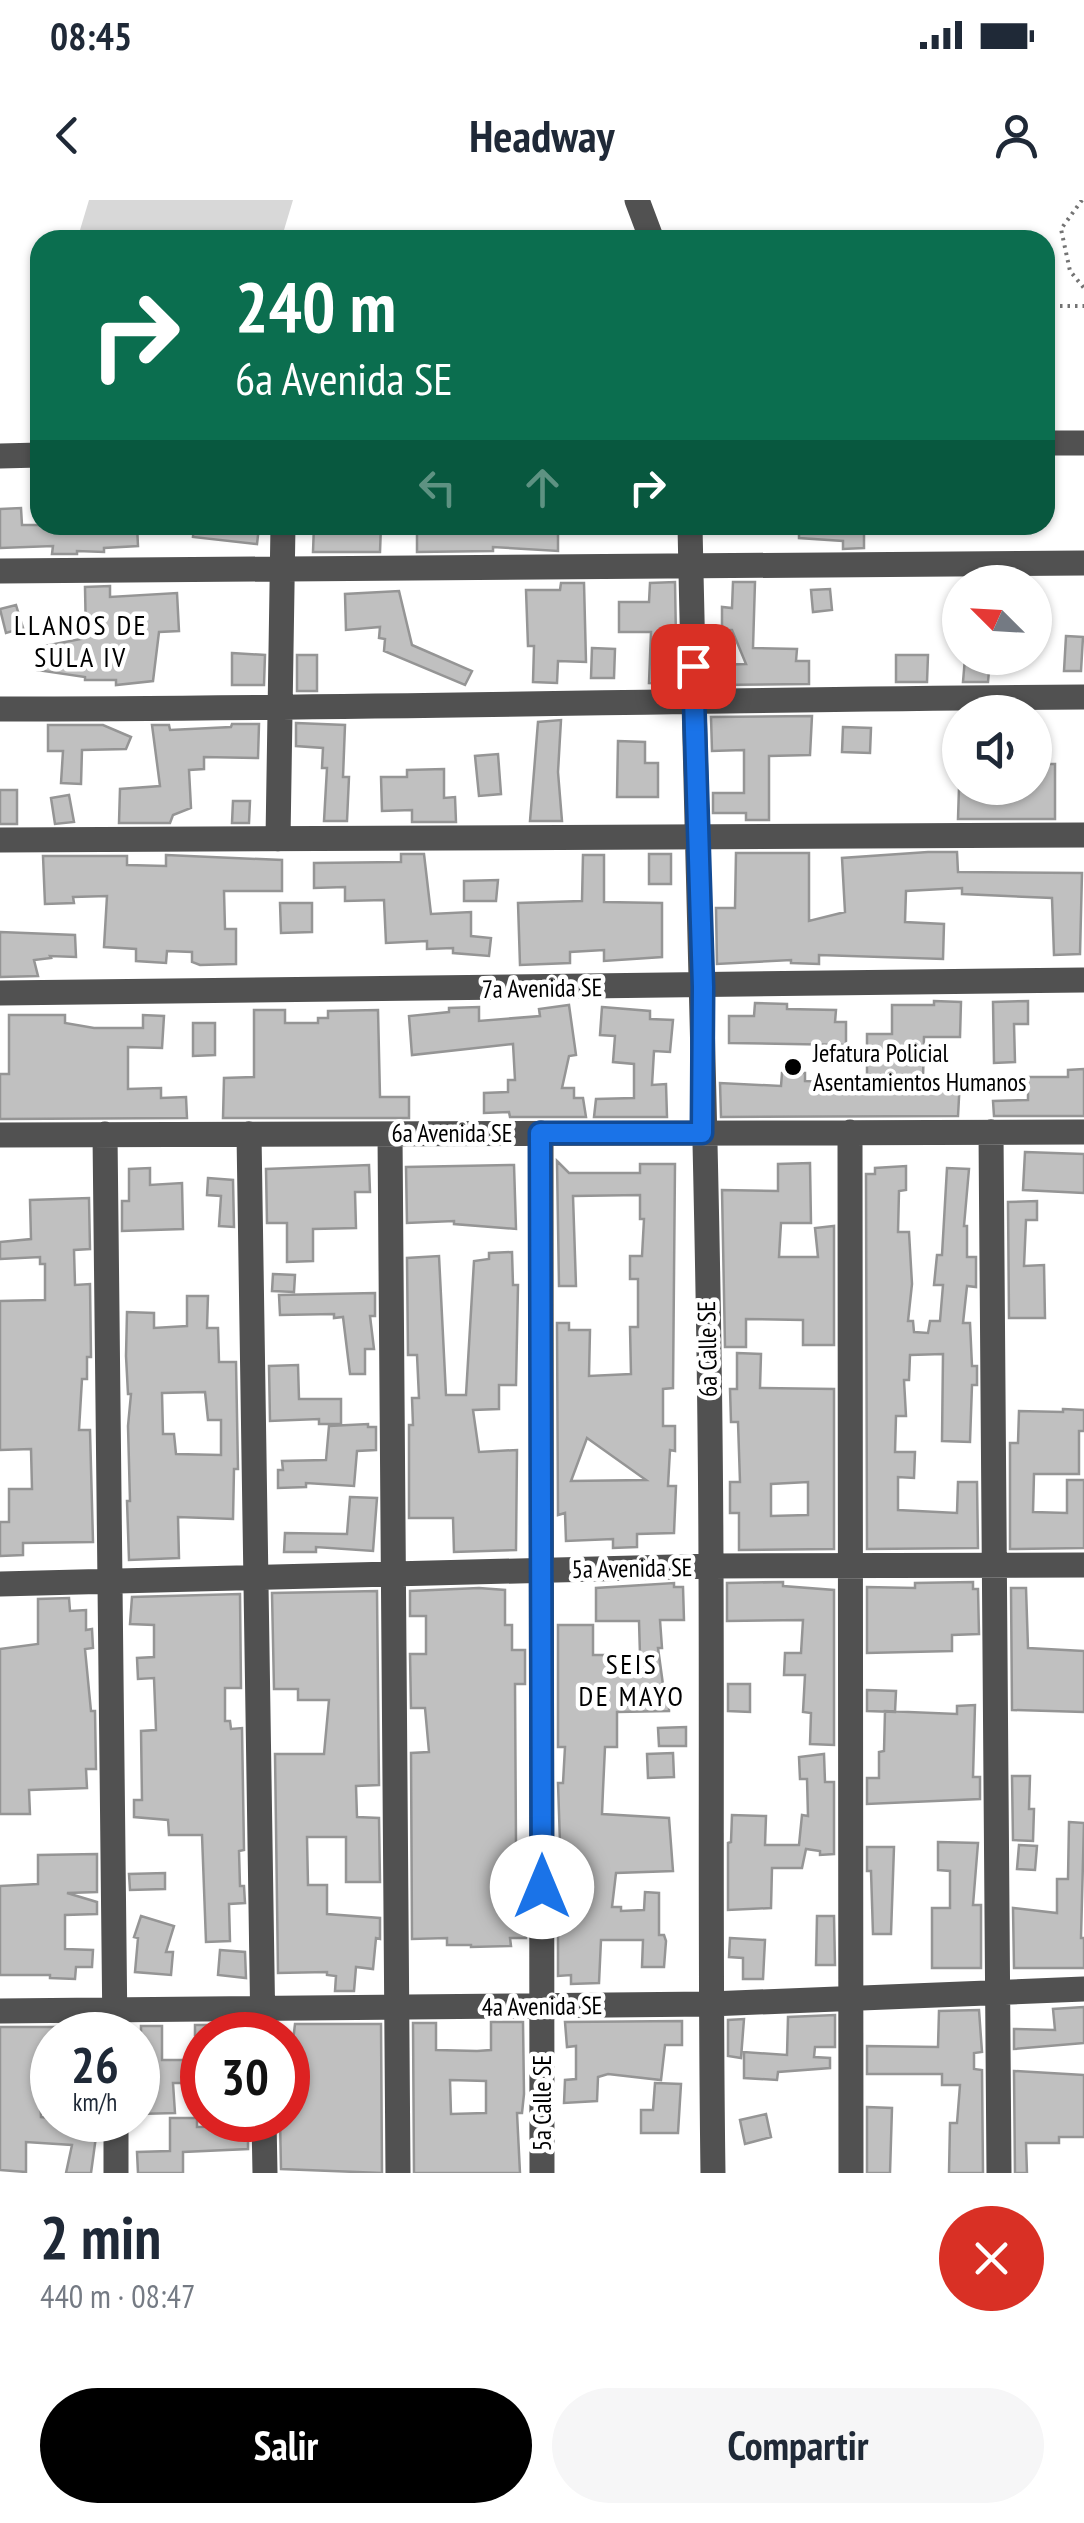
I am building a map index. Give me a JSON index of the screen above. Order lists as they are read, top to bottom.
{
  "streets": {
    "street": [
      "7a Avenida SE",
      "6a Avenida SE",
      "6a Calle SE",
      "5a Avenida SE",
      "4a Avenida SE",
      "5a Calle SE"
    ]
  },
  "crossings": [
    ["7a Avenida SE", "6a Calle SE"],
    ["6a Avenida SE", "6a Calle SE"],
    ["6a Avenida SE", "5a Calle SE"],
    ["6a Calle SE", "5a Avenida SE"],
    ["6a Calle SE", "4a Avenida SE"],
    ["5a Avenida SE", "5a Calle SE"],
    ["4a Avenida SE", "5a Calle SE"]
  ],
  "districts": ["LLANOS DE SULA IV", "SEIS DE MAYO"],
  "places": ["Jefatura Policial Asentamientos Humanos"],
  "north": "top left",
  "page": {
    "status": "08:45",
    "header": "Headway",
    "turn": ["240 m", "6a Avenida SE"],
    "speed": "26 km/h",
    "limit": "30",
    "heading": ["2 min", "440 m · 08:47"],
    "buttons": ["Salir", "Compartir"]
  }
}
